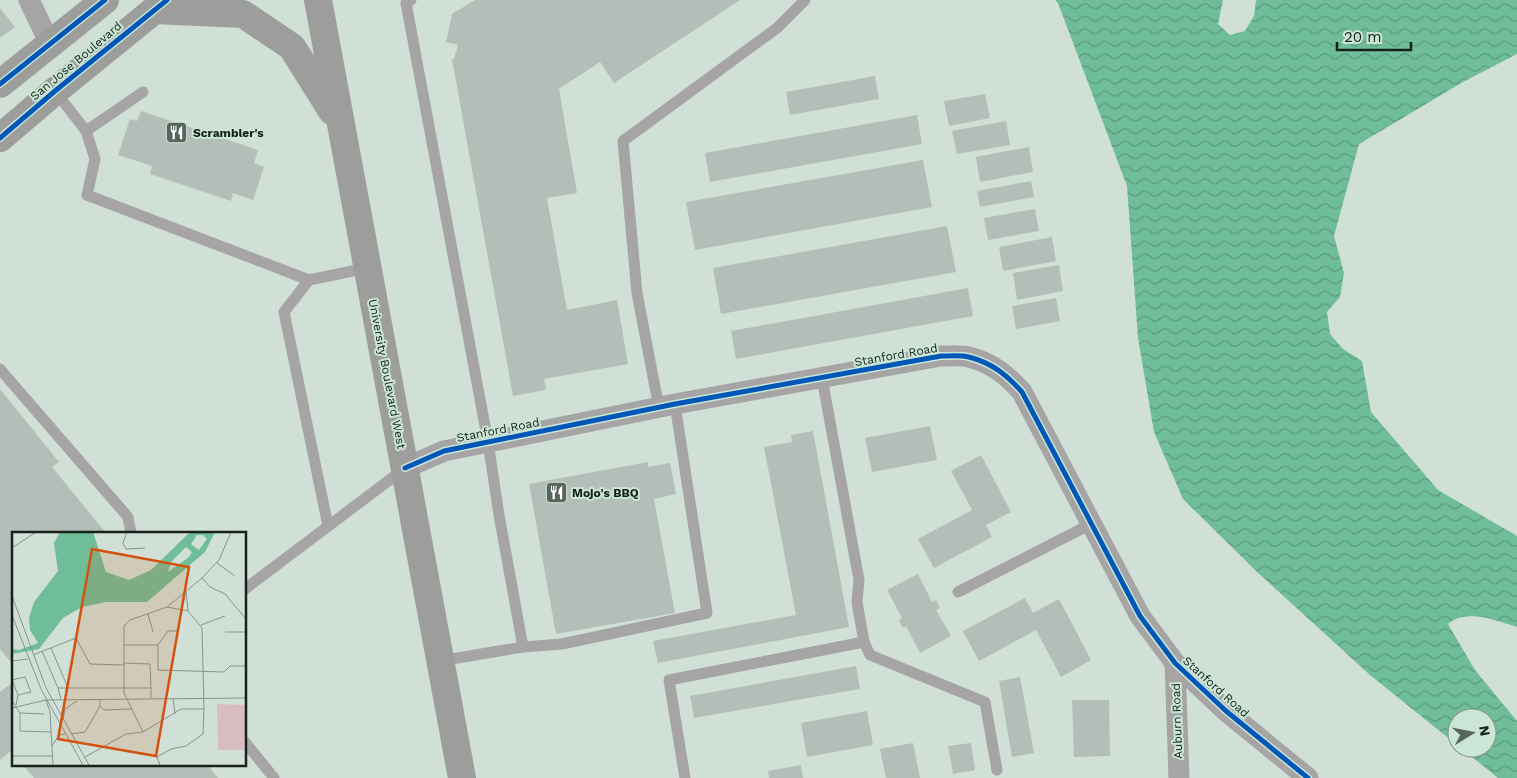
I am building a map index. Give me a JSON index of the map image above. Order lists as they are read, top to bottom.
{
  "streets": {
    "main road": ["San Jose Boulevard", "University Boulevard West"],
    "street": ["Stanford Road", "Auburn Road"]
  },
  "crossings": [
    ["Stanford Road", "University Boulevard West"],
    ["Stanford Road", "Auburn Road"]
  ],
  "places": {
    "restaurant": ["Scrambler's", "Mojo's BBQ"]
  },
  "scale_bar": "20 m",
  "north": "right"
}
